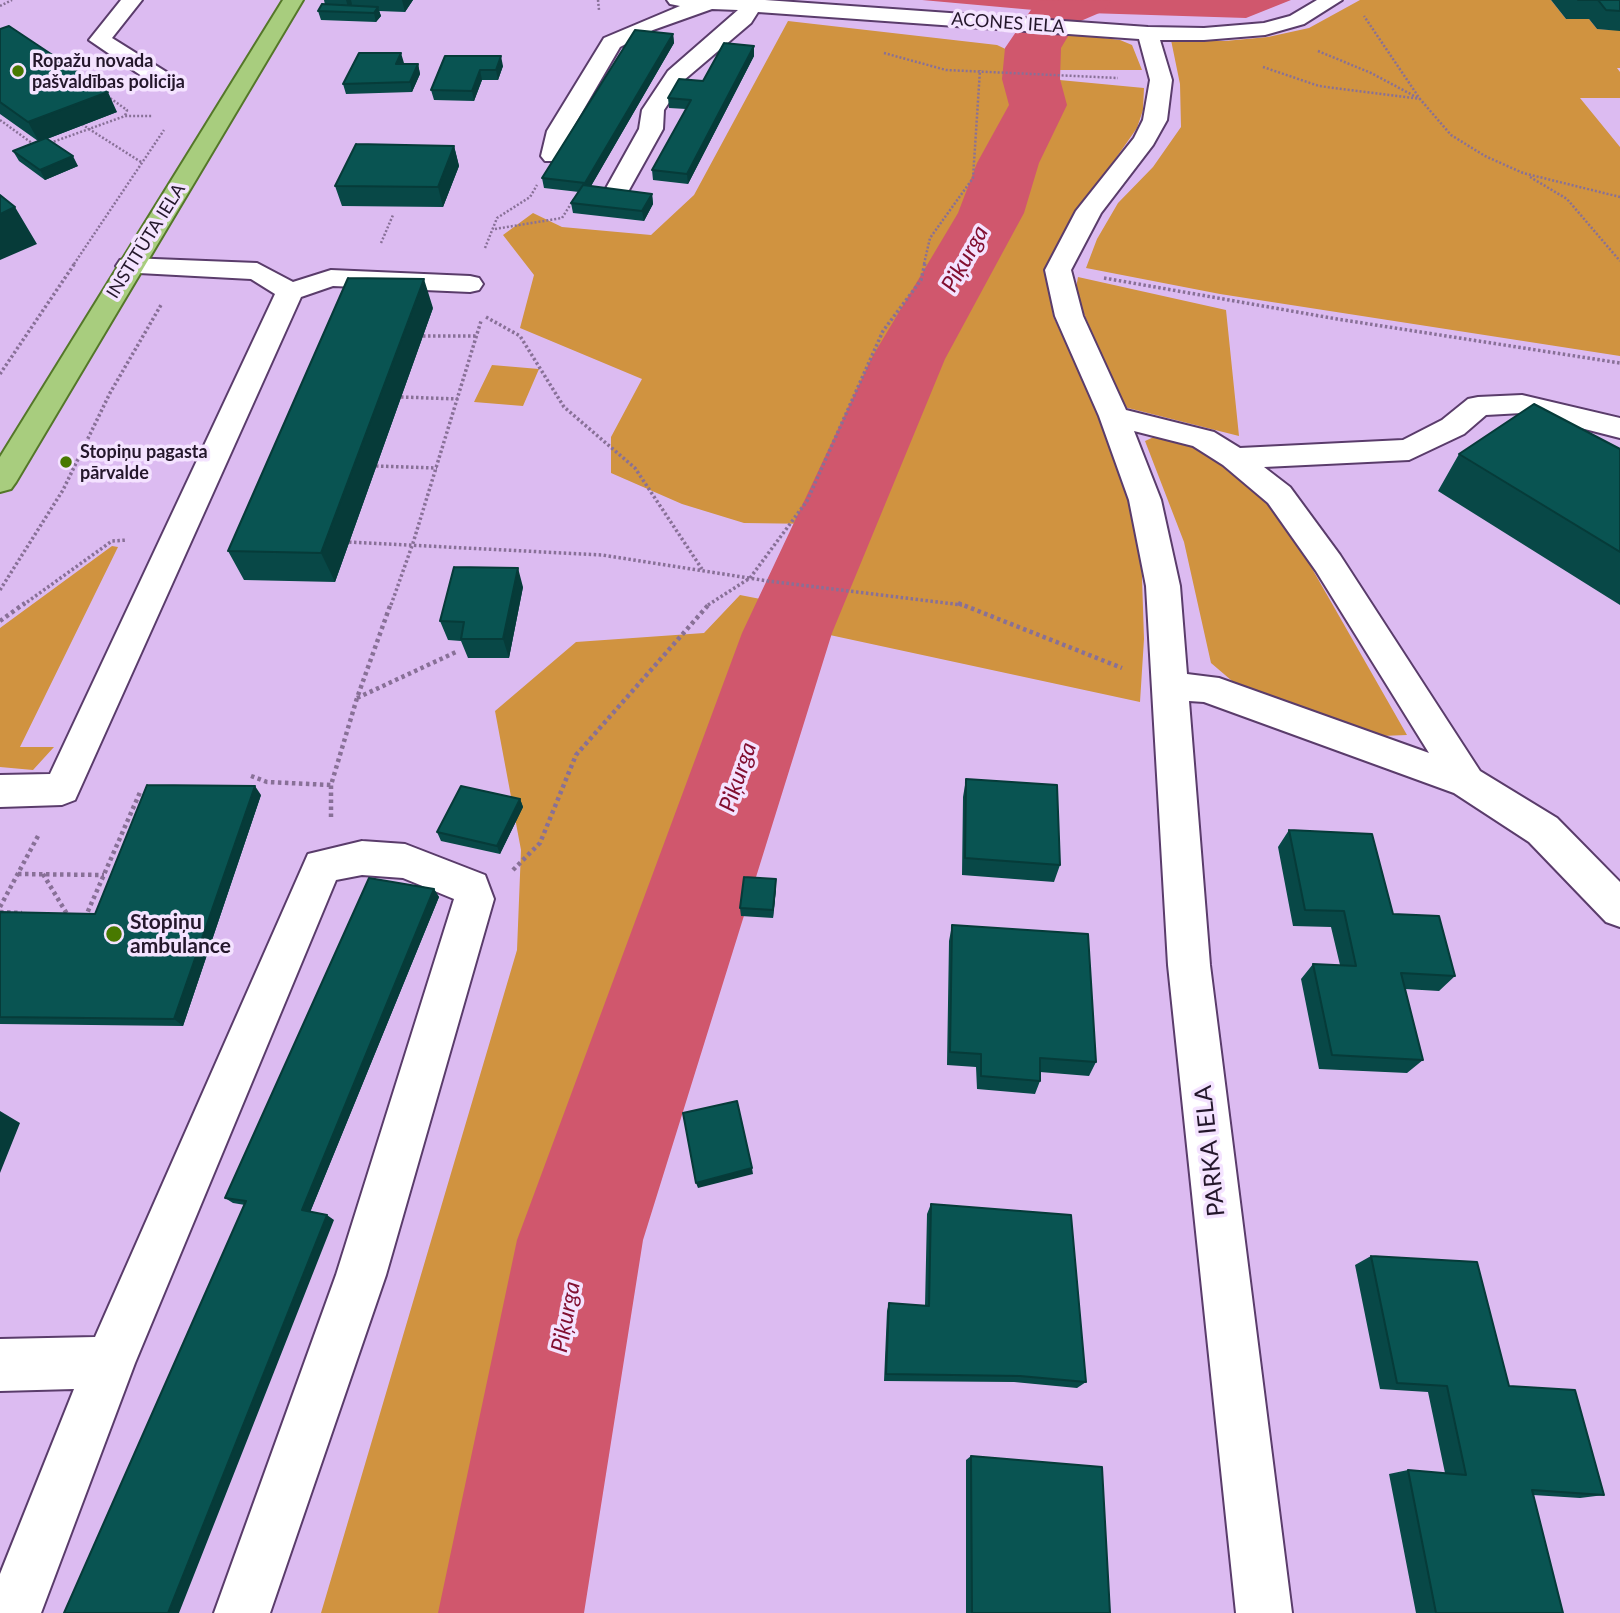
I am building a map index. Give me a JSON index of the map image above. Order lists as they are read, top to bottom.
{
  "streets": {
    "main road": ["INSTITŪTA IELA"],
    "street": ["ACONES IELA", "PARKA IELA"]
  },
  "water": ["Piķurga"],
  "places": ["Ropažu novada pašvaldības policija", "Stopiņu pagasta pārvalde", "Stopiņu ambulance"]
}
